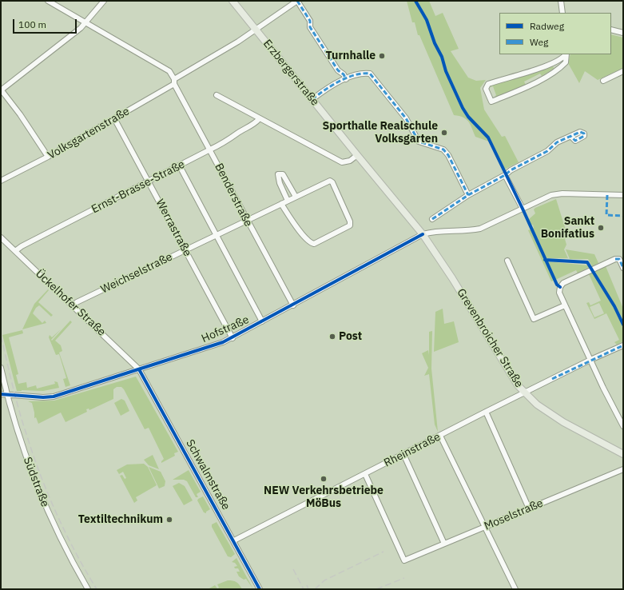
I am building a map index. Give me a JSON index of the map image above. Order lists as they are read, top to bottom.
{
  "streets": {
    "main road": ["Erzbergerstraße", "Grevenbroicher Straße"],
    "street": [
      "Volksgartenstraße",
      "Ernst-Brasse-Straße",
      "Benderstraße",
      "Werrastraße",
      "Weichselstraße",
      "Ückelhofer Straße",
      "Hofstraße",
      "Rheinstraße",
      "Schwalmstraße",
      "Südstraße",
      "Moselstraße"
    ]
  },
  "crossings": [
    ["Erzbergerstraße", "Volksgartenstraße"],
    ["Erzbergerstraße", "Hofstraße"],
    ["Erzbergerstraße", "Grevenbroicher Straße"],
    ["Volksgartenstraße", "Benderstraße"],
    ["Volksgartenstraße", "Werrastraße"],
    ["Ernst-Brasse-Straße", "Benderstraße"],
    ["Ernst-Brasse-Straße", "Werrastraße"],
    ["Ernst-Brasse-Straße", "Ückelhofer Straße"],
    ["Benderstraße", "Weichselstraße"],
    ["Benderstraße", "Hofstraße"],
    ["Werrastraße", "Weichselstraße"],
    ["Werrastraße", "Hofstraße"],
    ["Weichselstraße", "Ückelhofer Straße"],
    ["Ückelhofer Straße", "Hofstraße"],
    ["Ückelhofer Straße", "Schwalmstraße"],
    ["Hofstraße", "Grevenbroicher Straße"],
    ["Hofstraße", "Schwalmstraße"],
    ["Hofstraße", "Südstraße"],
    ["Grevenbroicher Straße", "Rheinstraße"],
    ["Rheinstraße", "Schwalmstraße"],
    ["Rheinstraße", "Moselstraße"]
  ],
  "places": [
    "Turnhalle",
    "Sporthalle Realschule Volksgarten",
    "Sankt Bonifatius",
    "Post",
    "NEW Verkehrsbetriebe MöBus",
    "Textiltechnikum"
  ],
  "legend": ["Radweg", "Weg"],
  "scale_bar": "100 m"
}
